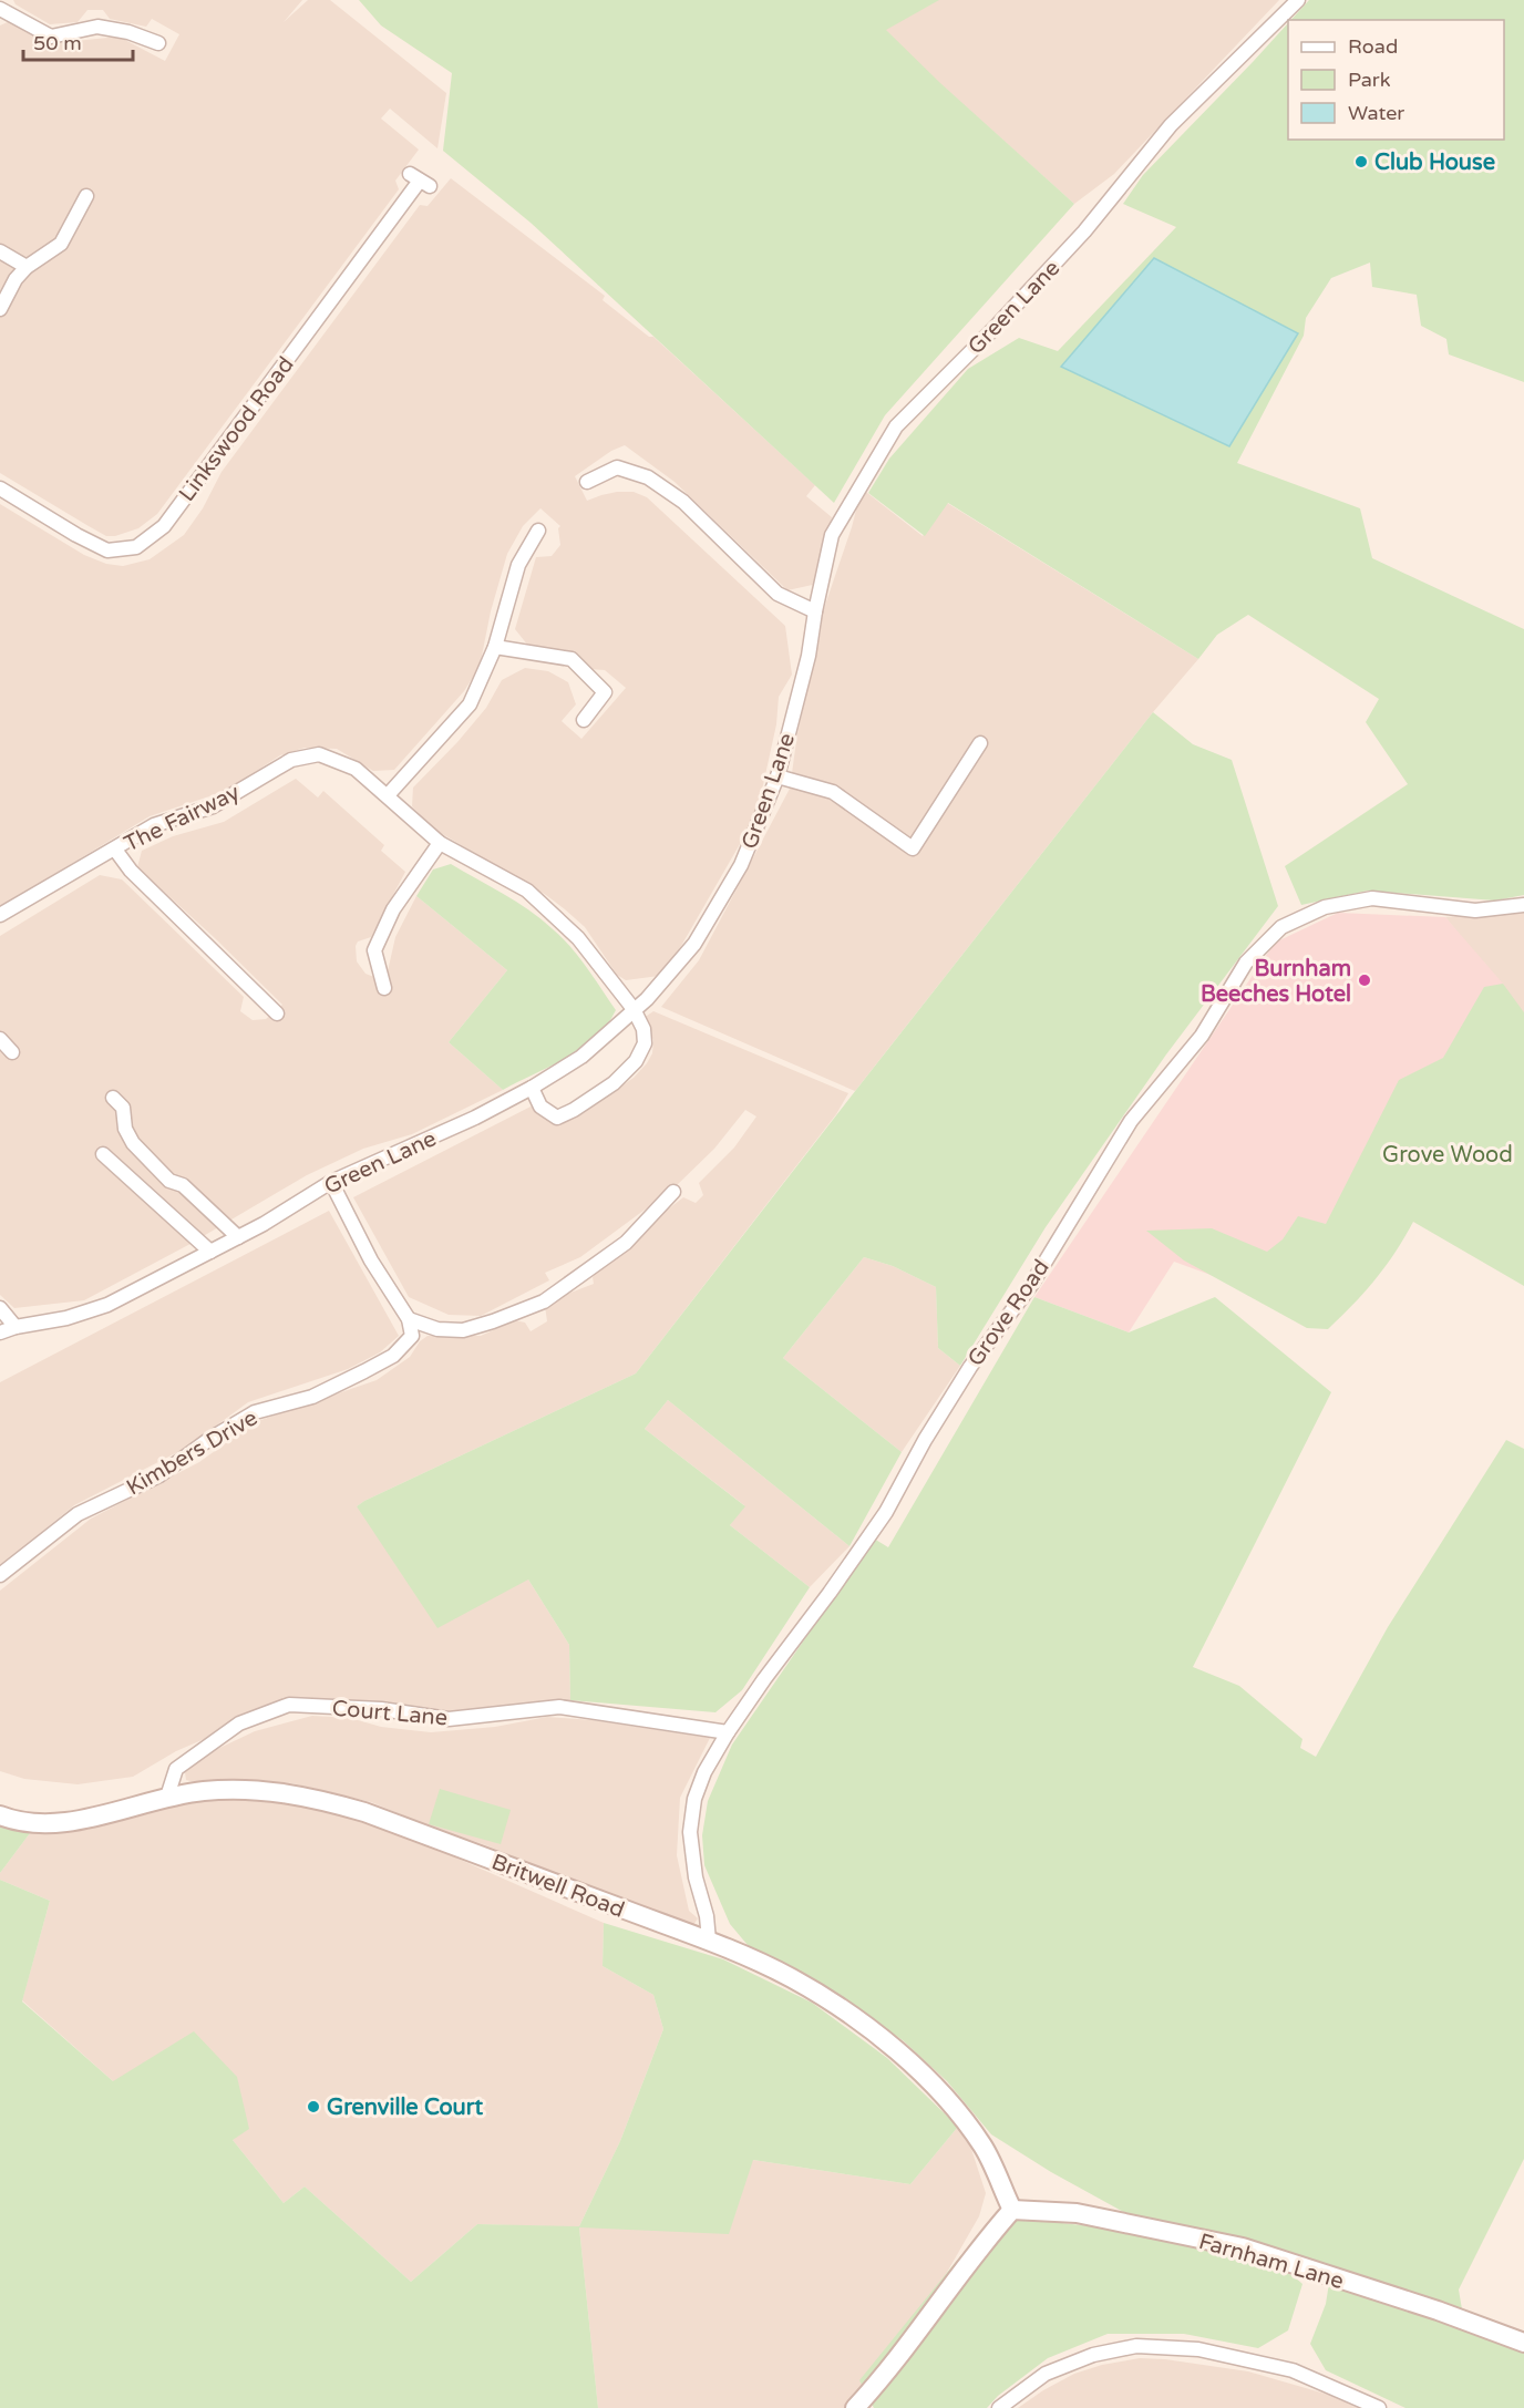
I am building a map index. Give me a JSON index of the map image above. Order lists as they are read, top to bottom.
{
  "streets": {
    "street": [
      "Green Lane",
      "Linkswood Road",
      "The Fairway",
      "Grove Road",
      "Kimbers Drive",
      "Court Lane",
      "Britwell Road",
      "Farnham Lane"
    ]
  },
  "crossings": [
    ["Green Lane", "The Fairway"],
    ["Grove Road", "Court Lane"],
    ["Grove Road", "Britwell Road"],
    ["Court Lane", "Britwell Road"],
    ["Britwell Road", "Farnham Lane"]
  ],
  "parks": ["Grove Wood"],
  "places": ["Club House", "Burnham Beeches Hotel", "Grenville Court"],
  "legend": ["Road", "Park", "Water"],
  "scale_bar": "50 m"
}
